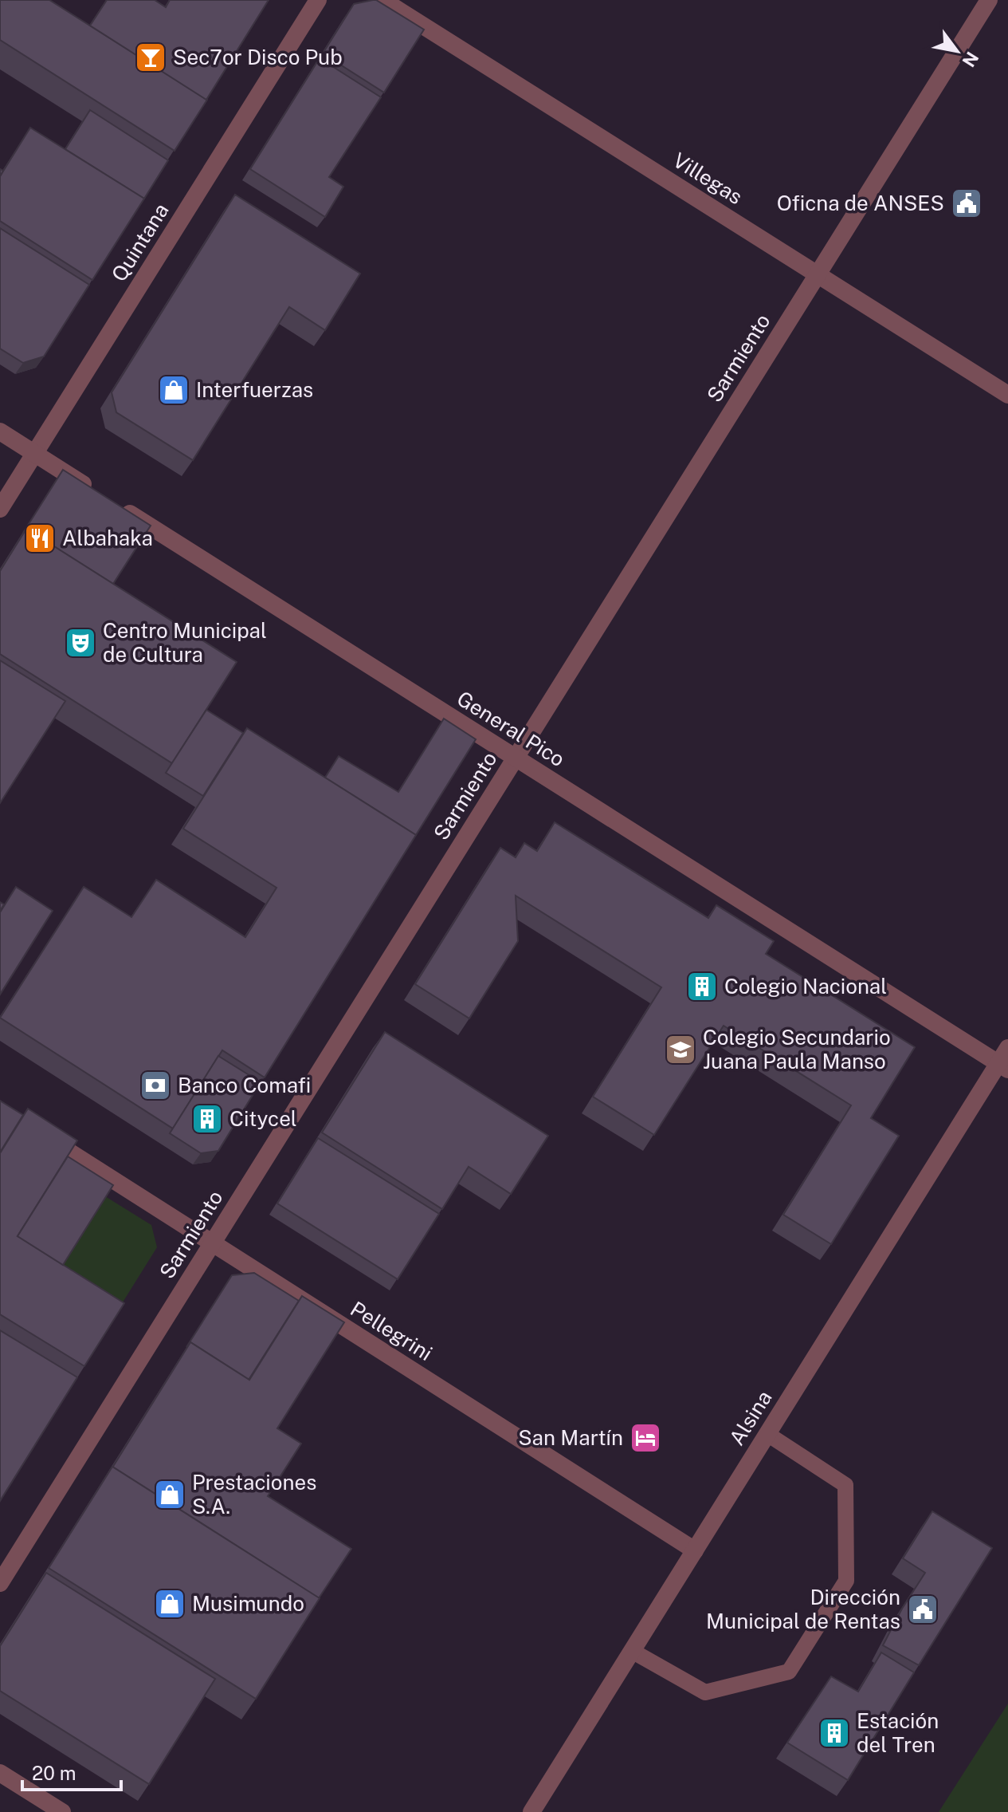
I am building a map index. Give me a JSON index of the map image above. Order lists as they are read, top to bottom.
{
  "streets": {
    "street": [
      "Villegas",
      "Quintana",
      "Sarmiento",
      "General Pico",
      "Pellegrini",
      "Alsina"
    ]
  },
  "crossings": [
    ["Villegas", "Sarmiento"],
    ["Sarmiento", "General Pico"],
    ["Sarmiento", "Pellegrini"],
    ["General Pico", "Alsina"],
    ["Pellegrini", "Alsina"]
  ],
  "places": {
    "bar": ["Sec7or Disco Pub"],
    "public building": ["Oficna de ANSES", "Dirección Municipal de Rentas"],
    "shop": ["Interfuerzas", "Prestaciones S.A.", "Musimundo"],
    "restaurant": ["Albahaka"],
    "theatre": ["Centro Municipal de Cultura"],
    "building": ["Colegio Nacional", "Citycel", "Estación del Tren"],
    "school or university": ["Colegio Secundario Juana Paula Manso"],
    "bank": ["Banco Comafi"],
    "hotel": ["San Martín"]
  },
  "scale_bar": "20 m",
  "north": "bottom right"
}
